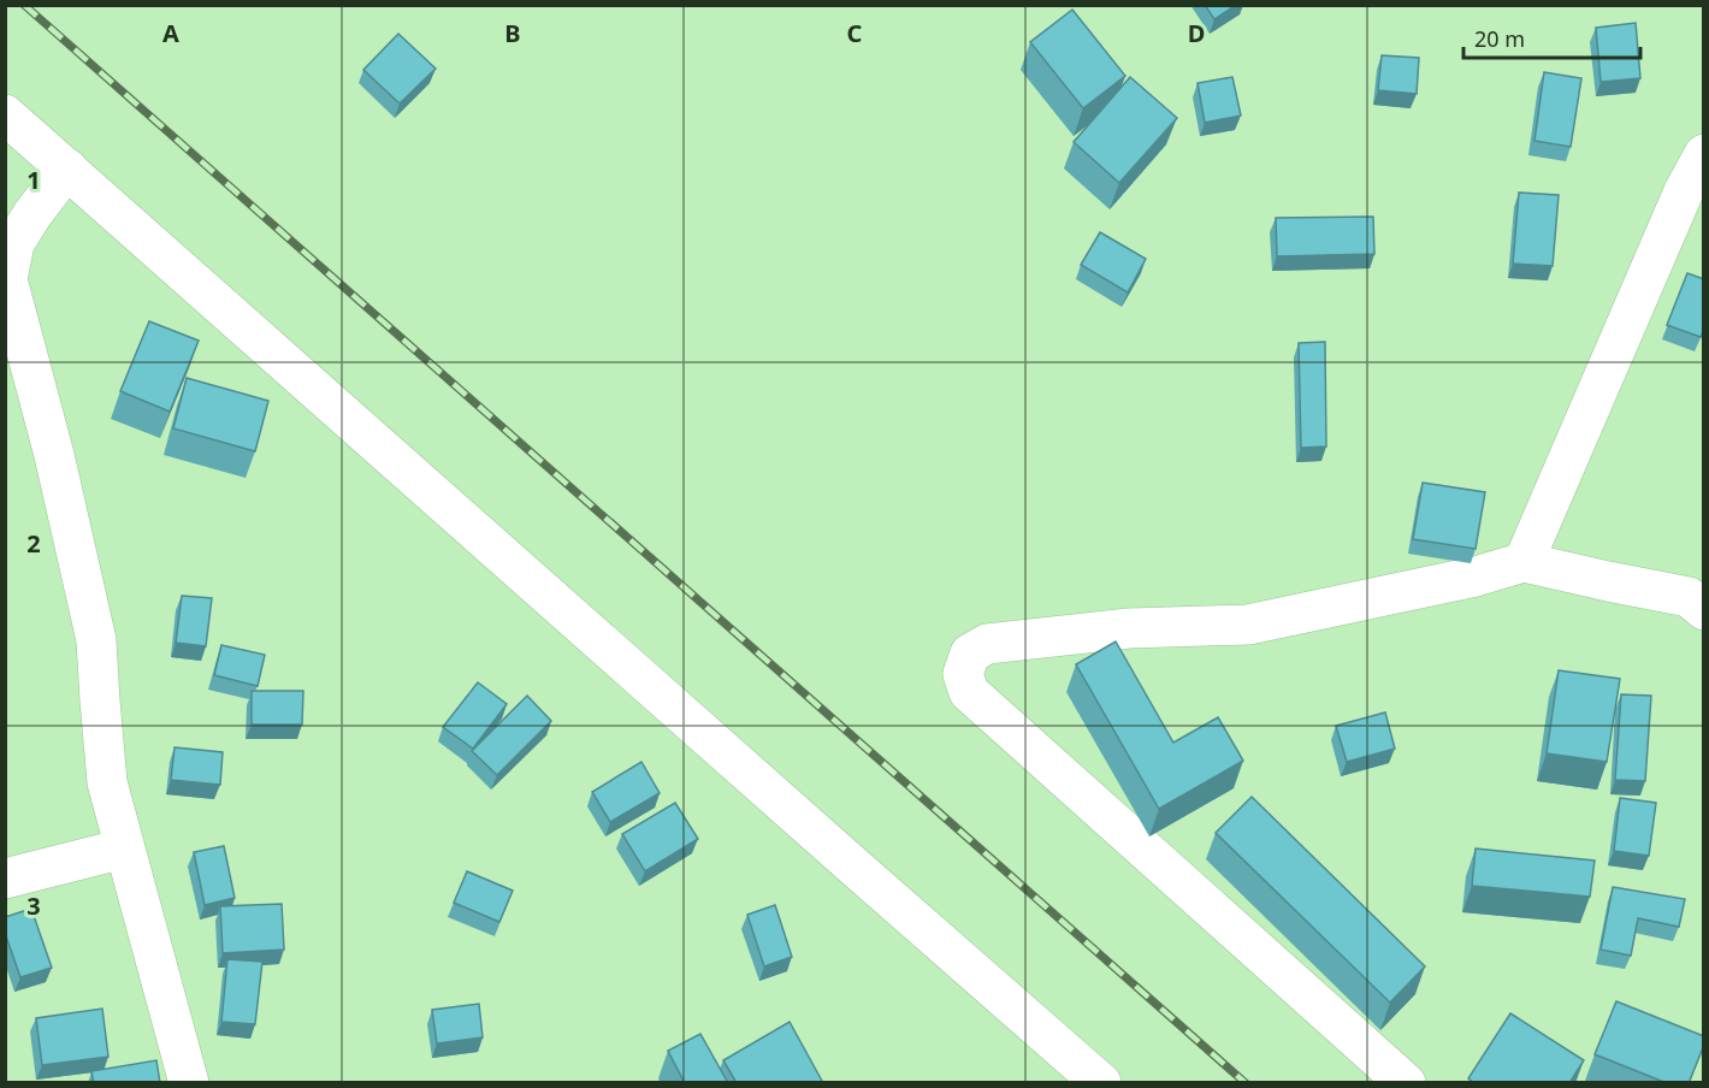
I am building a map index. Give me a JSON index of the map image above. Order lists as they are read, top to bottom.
{
  "scale_bar": "20 m",
  "grid": {
    "columns": [
      "A",
      "B",
      "C",
      "D"
    ],
    "rows": ["1", "2", "3"]
  }
}
